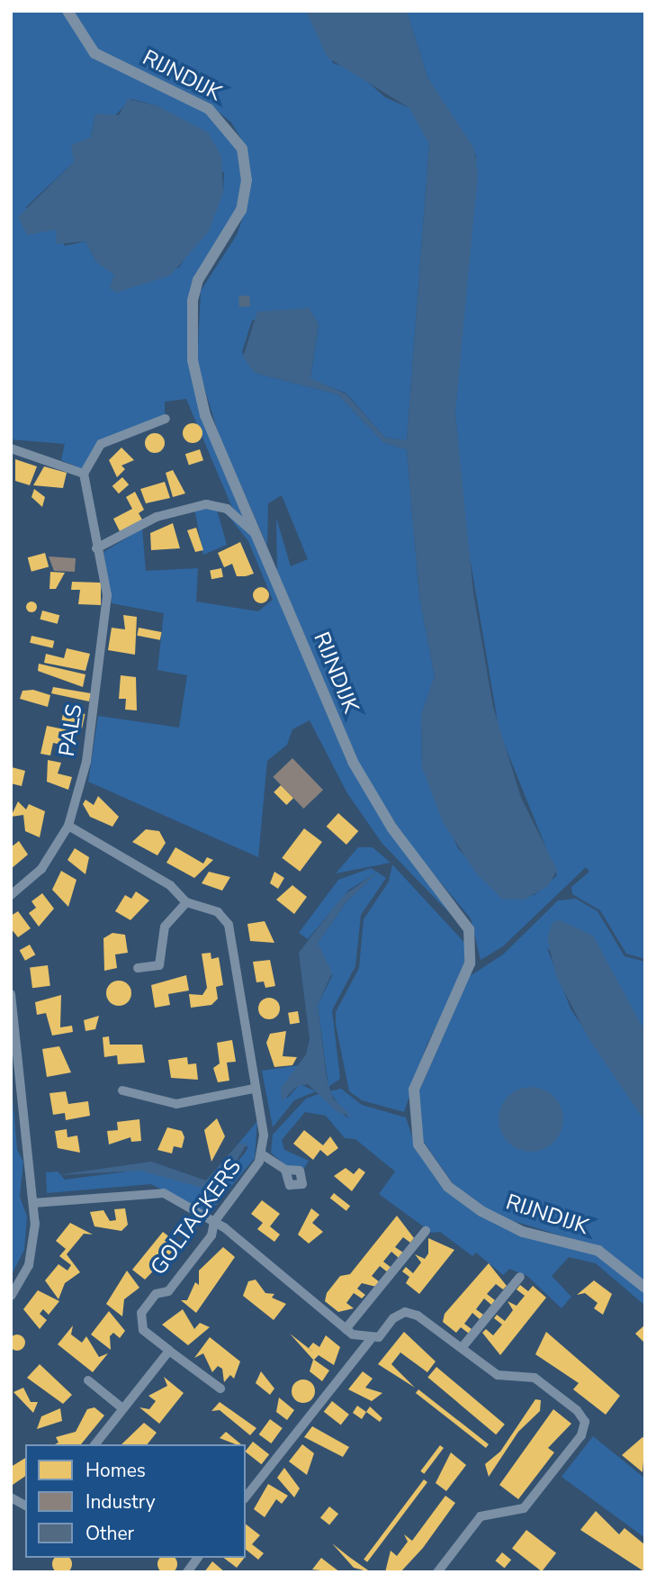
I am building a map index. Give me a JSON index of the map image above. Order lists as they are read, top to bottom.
{
  "streets": {
    "street": ["RIJNDIJK", "PALS", "GOLTACKERS"]
  },
  "crossings": [
    ["PALS", "GOLTACKERS"]
  ],
  "legend": ["Homes", "Industry", "Other"]
}
